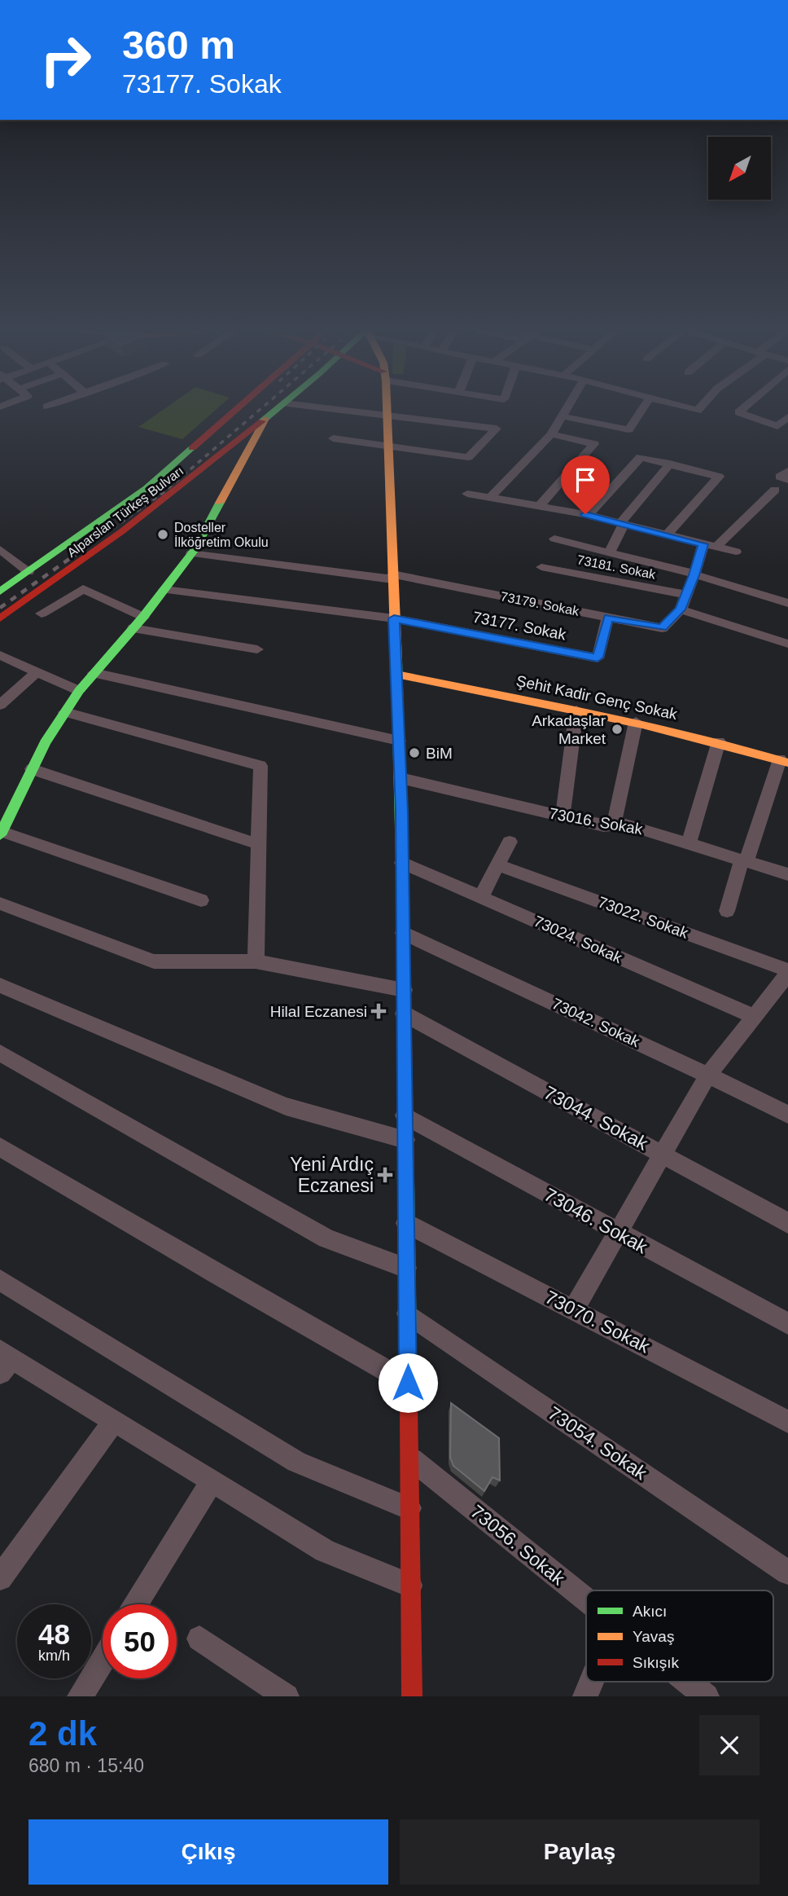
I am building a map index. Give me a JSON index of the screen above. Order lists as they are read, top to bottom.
{
  "streets": {
    "main road": ["Alparslan Türkeş Bulvarı", "Şehit Kadir Genç Sokak"],
    "street": [
      "73181. Sokak",
      "73179. Sokak",
      "73177. Sokak",
      "73016. Sokak",
      "73022. Sokak",
      "73024. Sokak",
      "73042. Sokak",
      "73044. Sokak",
      "73046. Sokak",
      "73070. Sokak",
      "73054. Sokak",
      "73056. Sokak"
    ]
  },
  "crossings": [
    ["73181. Sokak", "73179. Sokak"],
    ["73179. Sokak", "73177. Sokak"]
  ],
  "places": {
    "other": ["Dosteller İlköğretim Okulu", "Arkadaşlar Market", "BiM"],
    "health": ["Hilal Eczanesi", "Yeni Ardıç Eczanesi"]
  },
  "legend": ["Akıcı", "Yavaş", "Sıkışık"],
  "north": "bottom left",
  "page": {
    "turn": ["360 m", "73177. Sokak"],
    "speed": "48 km/h",
    "limit": "50",
    "heading": ["2 dk", "680 m · 15:40"],
    "buttons": ["Çıkış", "Paylaş"]
  }
}
